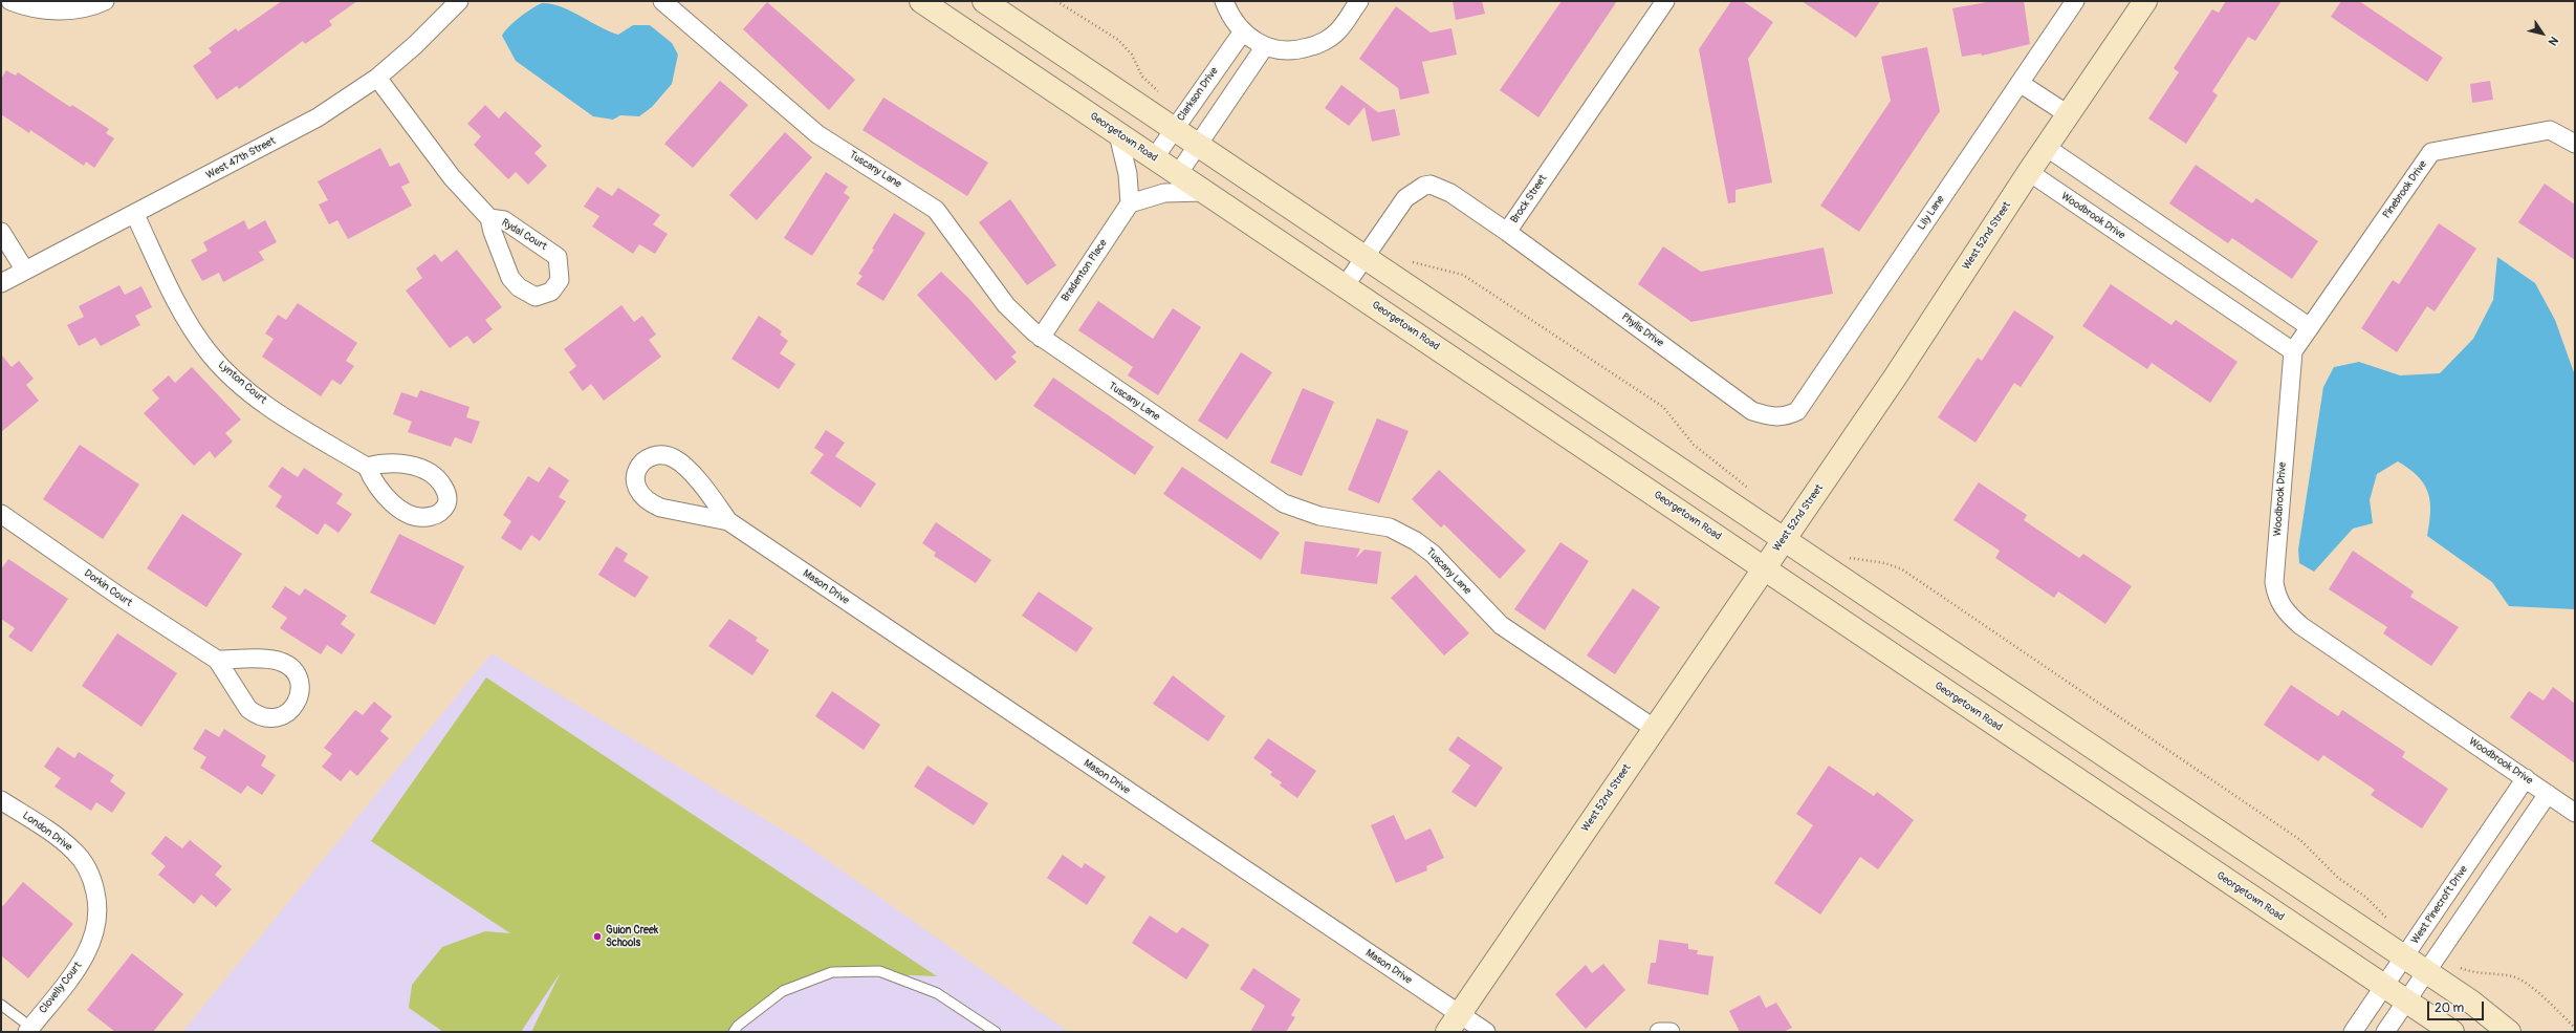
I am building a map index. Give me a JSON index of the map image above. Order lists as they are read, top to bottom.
{
  "streets": {
    "main road": ["Georgetown Road", "West 52nd Street"],
    "street": [
      "Clarkson Drive",
      "West 47th Street",
      "Tuscany Lane",
      "Pinebrook Drive",
      "Brock Street",
      "Lily Lane",
      "Woodbrook Drive",
      "Rydal Court",
      "Bradenton Place",
      "Phylis Drive",
      "Lynton Court",
      "Mason Drive",
      "Dorkin Court",
      "London Drive",
      "West Pinecroft Drive",
      "Clovelly Court"
    ]
  },
  "crossings": [
    ["Clarkson Drive", "Georgetown Road"],
    ["Georgetown Road", "Brock Street"],
    ["Georgetown Road", "West 52nd Street"],
    ["Georgetown Road", "West Pinecroft Drive"],
    ["West 47th Street", "Rydal Court"],
    ["West 47th Street", "Lynton Court"],
    ["Tuscany Lane", "West 52nd Street"],
    ["Tuscany Lane", "Bradenton Place"],
    ["Pinebrook Drive", "Woodbrook Drive"],
    ["Brock Street", "Phylis Drive"],
    ["Lily Lane", "Phylis Drive"],
    ["Woodbrook Drive", "West 52nd Street"],
    ["Woodbrook Drive", "West Pinecroft Drive"],
    ["West 52nd Street", "Mason Drive"],
    ["London Drive", "Clovelly Court"]
  ],
  "places": ["Guion Creek Schools"],
  "scale_bar": "20 m",
  "north": "bottom right"
}
